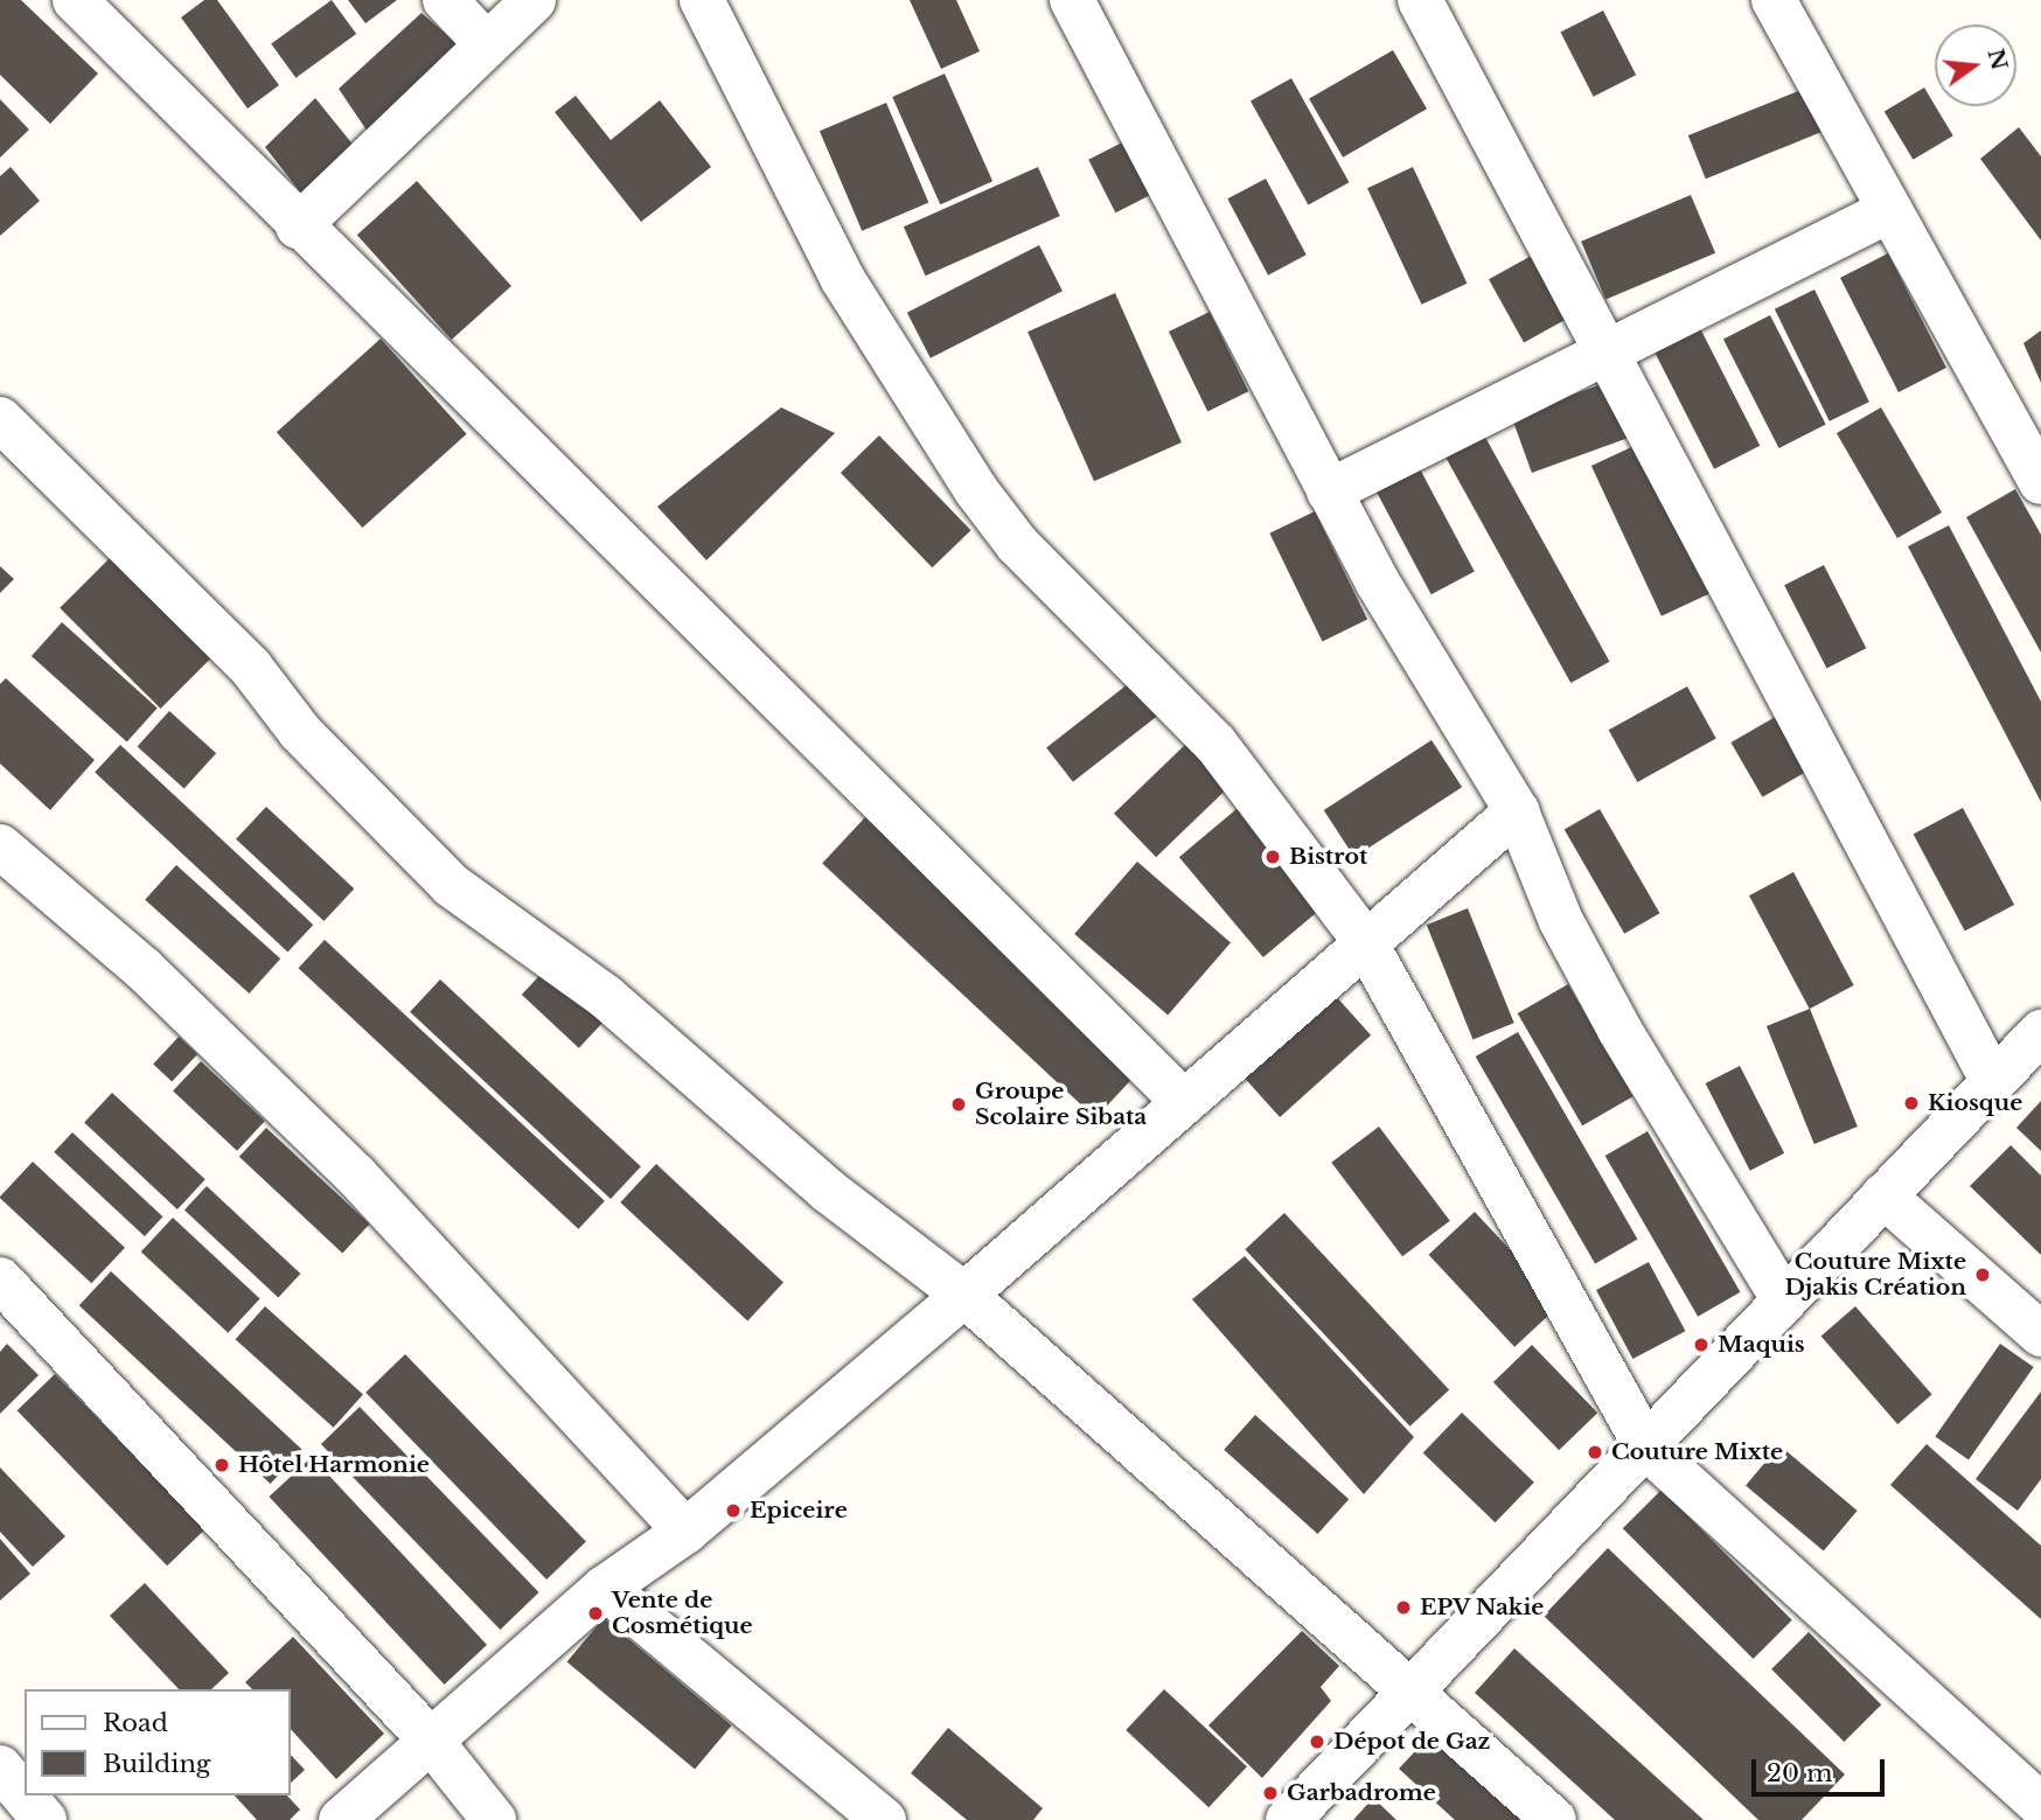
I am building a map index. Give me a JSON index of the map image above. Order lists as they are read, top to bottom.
{
  "places": [
    "Bistrot",
    "Kiosque",
    "Groupe Scolaire Sibata",
    "Couture Mixte Djakis Création",
    "Maquis",
    "Couture Mixte",
    "Hôtel Harmonie",
    "Epiceire",
    "EPV Nakie",
    "Vente de Cosmétique",
    "Dépot de Gaz",
    "Garbadrome"
  ],
  "legend": ["Road", "Building"],
  "scale_bar": "20 m",
  "north": "right"
}
